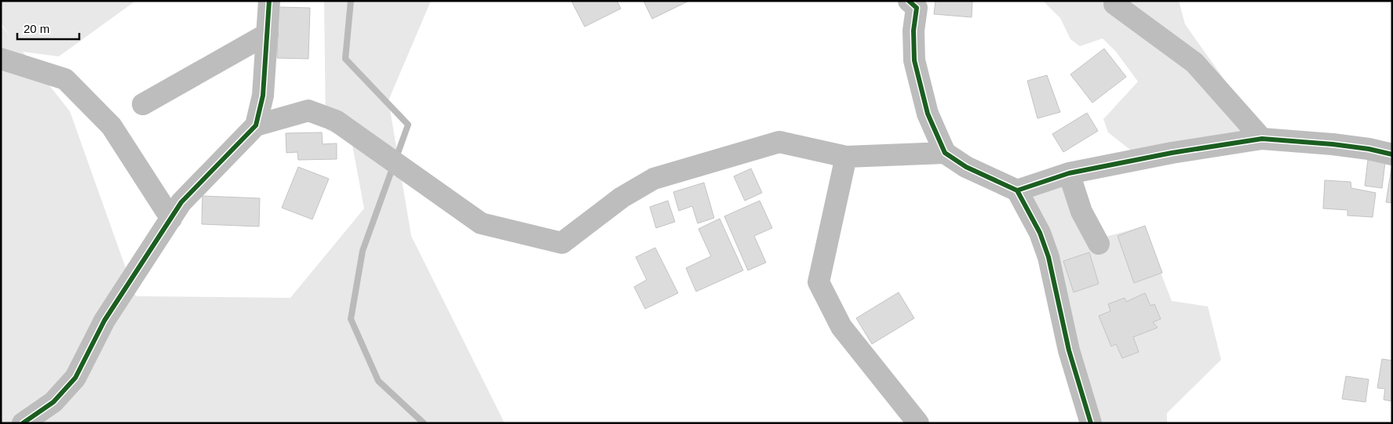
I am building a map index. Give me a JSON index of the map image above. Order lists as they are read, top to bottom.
{
  "scale_bar": "20 m"
}
